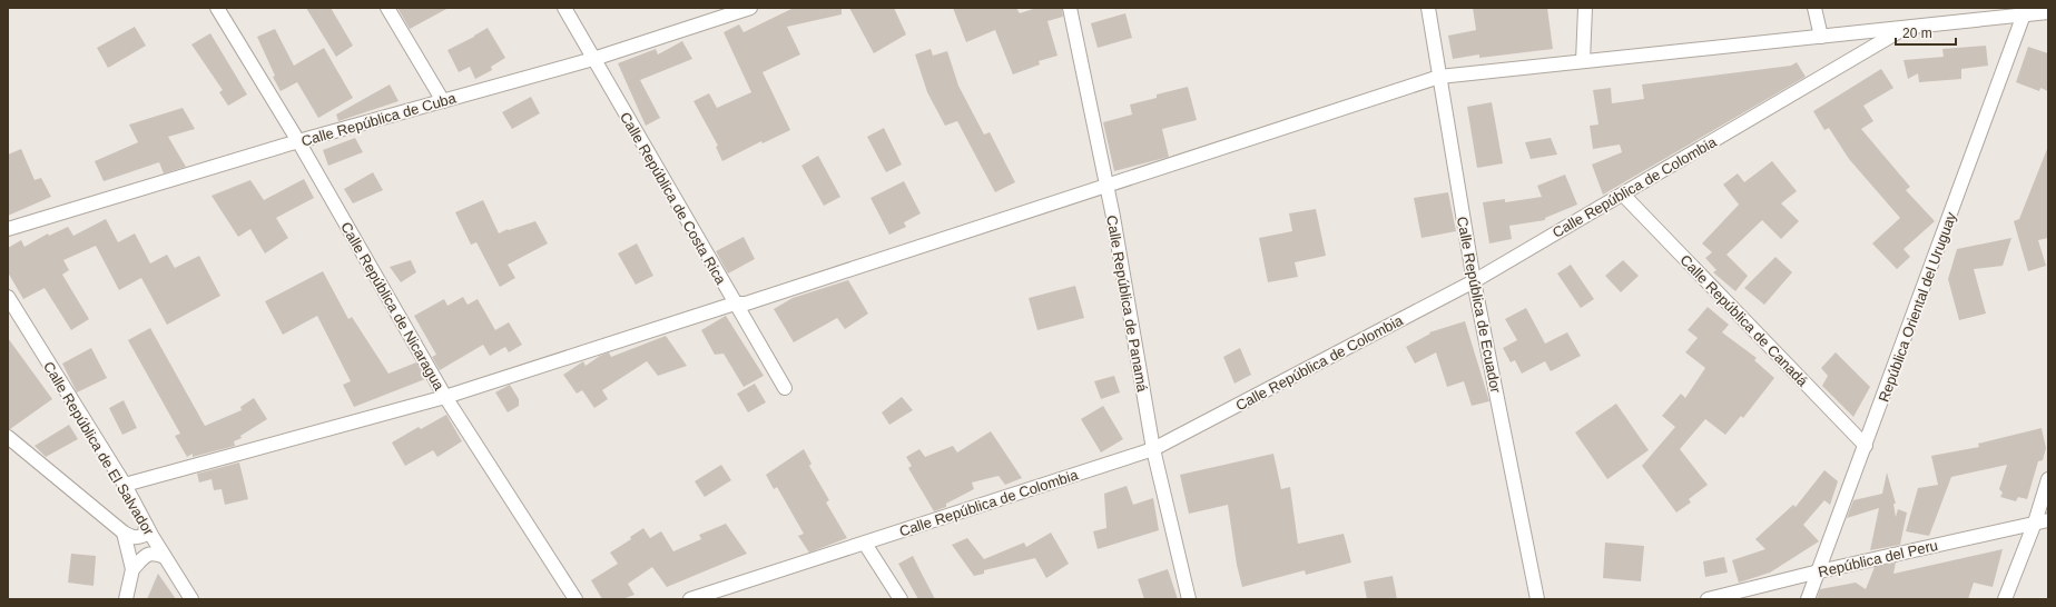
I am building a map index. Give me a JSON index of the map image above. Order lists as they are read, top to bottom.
{
  "streets": {
    "street": [
      "Calle República de Cuba",
      "Calle República de Colombia",
      "Calle República de Costa Rica",
      "Calle República de Panamá",
      "Calle República de Ecuador",
      "Calle República de Nicaragua",
      "República Oriental del Uruguay",
      "Calle República de Canadá",
      "Calle República de El Salvador",
      "República del Peru"
    ]
  },
  "crossings": [
    ["Calle República de Cuba", "Calle República de Costa Rica"],
    ["Calle República de Cuba", "Calle República de Nicaragua"],
    ["Calle República de Colombia", "Calle República de Panamá"],
    ["Calle República de Colombia", "Calle República de Ecuador"],
    ["Calle República de Colombia", "Calle República de Canadá"],
    ["República Oriental del Uruguay", "Calle República de Canadá"],
    ["República Oriental del Uruguay", "República del Peru"]
  ],
  "scale_bar": "20 m"
}
